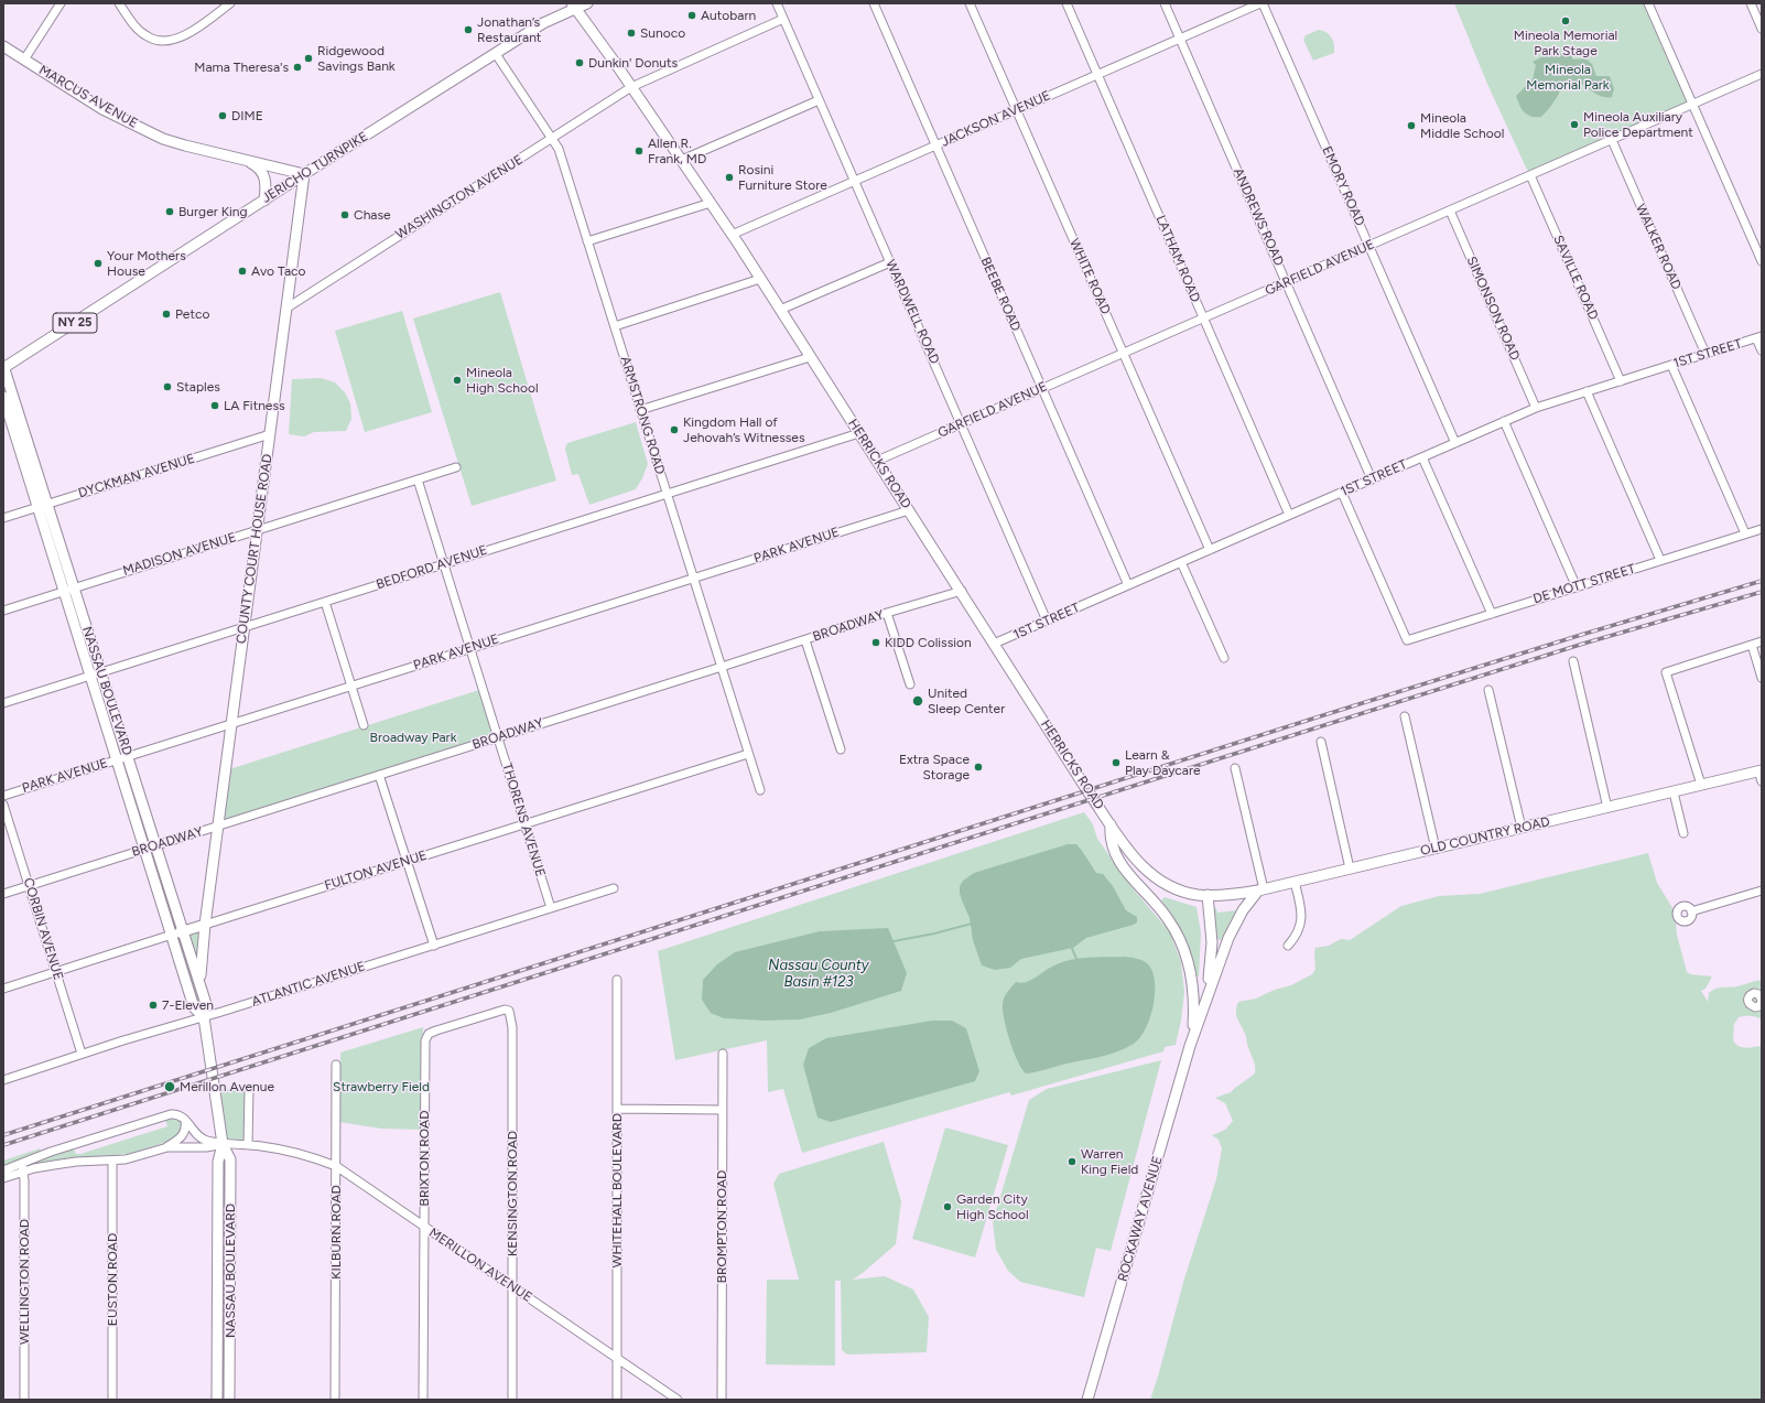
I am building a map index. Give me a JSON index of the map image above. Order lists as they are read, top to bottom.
{
  "streets": {
    "main road": [
      "MARCUS AVENUE",
      "JERICHO TURNPIKE",
      "NY 25",
      "HERRICKS ROAD",
      "COUNTY COURT HOUSE ROAD",
      "NASSAU BOULEVARD",
      "OLD COUNTRY ROAD",
      "FULTON AVENUE",
      "ROCKAWAY AVENUE"
    ],
    "street": [
      "JACKSON AVENUE",
      "EMORY ROAD",
      "WASHINGTON AVENUE",
      "ANDREWS ROAD",
      "WALKER ROAD",
      "LATHAM ROAD",
      "GARFIELD AVENUE",
      "WHITE ROAD",
      "SAVILLE ROAD",
      "BEEBE ROAD",
      "SIMONSON ROAD",
      "WARDWELL ROAD",
      "1ST STREET",
      "ARMSTRONG ROAD",
      "DYCKMAN AVENUE",
      "PARK AVENUE",
      "MADISON AVENUE",
      "BEDFORD AVENUE",
      "DE MOTT STREET",
      "BROADWAY",
      "THORENS AVENUE",
      "CORBIN AVENUE",
      "ATLANTIC AVENUE",
      "BRIXTON ROAD",
      "WHITEHALL BOULEVARD",
      "KENSINGTON ROAD",
      "BROMPTON ROAD",
      "KILBURN ROAD",
      "MERILLON AVENUE",
      "EUSTON ROAD",
      "WELLINGTON ROAD"
    ]
  },
  "crossings": [
    ["MARCUS AVENUE", "JERICHO TURNPIKE"],
    ["MARCUS AVENUE", "COUNTY COURT HOUSE ROAD"],
    ["JACKSON AVENUE", "EMORY ROAD"],
    ["JACKSON AVENUE", "ANDREWS ROAD"],
    ["JACKSON AVENUE", "LATHAM ROAD"],
    ["JACKSON AVENUE", "WHITE ROAD"],
    ["JACKSON AVENUE", "BEEBE ROAD"],
    ["JACKSON AVENUE", "WARDWELL ROAD"],
    ["JACKSON AVENUE", "HERRICKS ROAD"],
    ["JERICHO TURNPIKE", "ARMSTRONG ROAD"],
    ["JERICHO TURNPIKE", "HERRICKS ROAD"],
    ["JERICHO TURNPIKE", "COUNTY COURT HOUSE ROAD"],
    ["JERICHO TURNPIKE", "NASSAU BOULEVARD"],
    ["EMORY ROAD", "GARFIELD AVENUE"],
    ["EMORY ROAD", "1ST STREET"],
    ["WASHINGTON AVENUE", "WARDWELL ROAD"],
    ["WASHINGTON AVENUE", "ARMSTRONG ROAD"],
    ["WASHINGTON AVENUE", "HERRICKS ROAD"],
    ["WASHINGTON AVENUE", "COUNTY COURT HOUSE ROAD"],
    ["ANDREWS ROAD", "GARFIELD AVENUE"],
    ["ANDREWS ROAD", "1ST STREET"],
    ["WALKER ROAD", "GARFIELD AVENUE"],
    ["WALKER ROAD", "1ST STREET"],
    ["LATHAM ROAD", "GARFIELD AVENUE"],
    ["LATHAM ROAD", "1ST STREET"],
    ["GARFIELD AVENUE", "WHITE ROAD"],
    ["GARFIELD AVENUE", "SAVILLE ROAD"],
    ["GARFIELD AVENUE", "BEEBE ROAD"],
    ["GARFIELD AVENUE", "SIMONSON ROAD"],
    ["GARFIELD AVENUE", "WARDWELL ROAD"],
    ["GARFIELD AVENUE", "HERRICKS ROAD"],
    ["WHITE ROAD", "1ST STREET"],
    ["SAVILLE ROAD", "1ST STREET"],
    ["BEEBE ROAD", "1ST STREET"],
    ["SIMONSON ROAD", "1ST STREET"],
    ["WARDWELL ROAD", "1ST STREET"],
    ["1ST STREET", "HERRICKS ROAD"],
    ["1ST STREET", "DE MOTT STREET"],
    ["ARMSTRONG ROAD", "PARK AVENUE"],
    ["ARMSTRONG ROAD", "BEDFORD AVENUE"],
    ["ARMSTRONG ROAD", "BROADWAY"],
    ["ARMSTRONG ROAD", "FULTON AVENUE"],
    ["HERRICKS ROAD", "PARK AVENUE"],
    ["HERRICKS ROAD", "BEDFORD AVENUE"],
    ["HERRICKS ROAD", "BROADWAY"],
    ["HERRICKS ROAD", "OLD COUNTRY ROAD"],
    ["HERRICKS ROAD", "ROCKAWAY AVENUE"],
    ["DYCKMAN AVENUE", "COUNTY COURT HOUSE ROAD"],
    ["DYCKMAN AVENUE", "NASSAU BOULEVARD"],
    ["PARK AVENUE", "COUNTY COURT HOUSE ROAD"],
    ["PARK AVENUE", "NASSAU BOULEVARD"],
    ["PARK AVENUE", "THORENS AVENUE"],
    ["COUNTY COURT HOUSE ROAD", "MADISON AVENUE"],
    ["COUNTY COURT HOUSE ROAD", "BEDFORD AVENUE"],
    ["COUNTY COURT HOUSE ROAD", "BROADWAY"],
    ["COUNTY COURT HOUSE ROAD", "NASSAU BOULEVARD"],
    ["COUNTY COURT HOUSE ROAD", "FULTON AVENUE"],
    ["MADISON AVENUE", "NASSAU BOULEVARD"],
    ["MADISON AVENUE", "THORENS AVENUE"],
    ["BEDFORD AVENUE", "NASSAU BOULEVARD"],
    ["BEDFORD AVENUE", "THORENS AVENUE"],
    ["BROADWAY", "NASSAU BOULEVARD"],
    ["BROADWAY", "THORENS AVENUE"],
    ["BROADWAY", "CORBIN AVENUE"],
    ["NASSAU BOULEVARD", "FULTON AVENUE"],
    ["NASSAU BOULEVARD", "ATLANTIC AVENUE"],
    ["NASSAU BOULEVARD", "MERILLON AVENUE"],
    ["THORENS AVENUE", "FULTON AVENUE"],
    ["THORENS AVENUE", "ATLANTIC AVENUE"],
    ["OLD COUNTRY ROAD", "ROCKAWAY AVENUE"],
    ["FULTON AVENUE", "CORBIN AVENUE"],
    ["CORBIN AVENUE", "ATLANTIC AVENUE"],
    ["BRIXTON ROAD", "KENSINGTON ROAD"],
    ["BRIXTON ROAD", "MERILLON AVENUE"],
    ["WHITEHALL BOULEVARD", "MERILLON AVENUE"],
    ["KENSINGTON ROAD", "MERILLON AVENUE"],
    ["KILBURN ROAD", "MERILLON AVENUE"],
    ["MERILLON AVENUE", "EUSTON ROAD"],
    ["MERILLON AVENUE", "WELLINGTON ROAD"]
  ],
  "water": ["Nassau County Basin #123"],
  "parks": ["Mineola Memorial Park", "Broadway Park", "Strawberry Field"],
  "places": [
    "Autobarn",
    "Mineola Memorial Park Stage",
    "Jonathan’s Restaurant",
    "Sunoco",
    "Ridgewood Savings Bank",
    "Dunkin' Donuts",
    "Mama Theresa's",
    "DIME",
    "Mineola Auxiliary Police Department",
    "Mineola Middle School",
    "Allen R. Frank, MD",
    "Rosini Furniture Store",
    "Burger King",
    "Chase",
    "Your Mothers House",
    "Avo Taco",
    "Petco",
    "Mineola High School",
    "Staples",
    "LA Fitness",
    "Kingdom Hall of Jehovah’s Witnesses",
    "KIDD Colission",
    "United Sleep Center",
    "Learn & Play Daycare",
    "Extra Space Storage",
    "7-Eleven",
    "Merillon Avenue",
    "Warren King Field",
    "Garden City High School"
  ]
}
